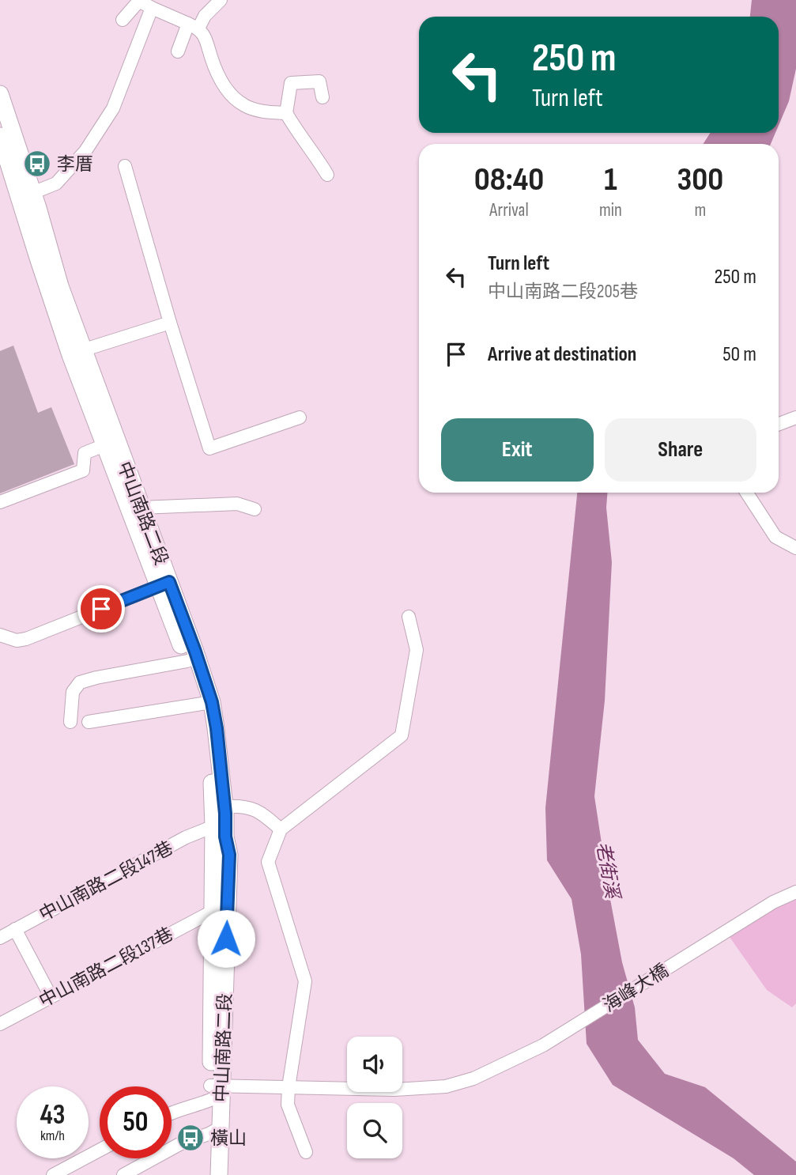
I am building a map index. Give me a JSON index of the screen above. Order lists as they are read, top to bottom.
{
  "streets": {
    "main road": ["中山南路二段"],
    "street": ["中山南路二段147巷", "中山南路二段137巷", "海峰大橋"]
  },
  "crossings": [
    ["中山南路二段", "中山南路二段147巷"],
    ["中山南路二段", "中山南路二段137巷"],
    ["中山南路二段", "海峰大橋"]
  ],
  "water": ["老街溪"],
  "places": {
    "bus stop": ["李厝", "橫山"]
  },
  "page": {
    "turn": ["250 m", "Turn left"],
    "eta": [
      "08:40",
      "Arrival",
      "1",
      "min",
      "300",
      "m"
    ],
    "list": [
      {
        "name": "Turn left",
        "note": "中山南路二段205巷",
        "value": "250 m"
      },
      {
        "name": "Arrive at destination",
        "value": "50 m"
      }
    ],
    "buttons": ["Exit", "Share"],
    "speed": "43 km/h",
    "limit": "50"
  }
}
